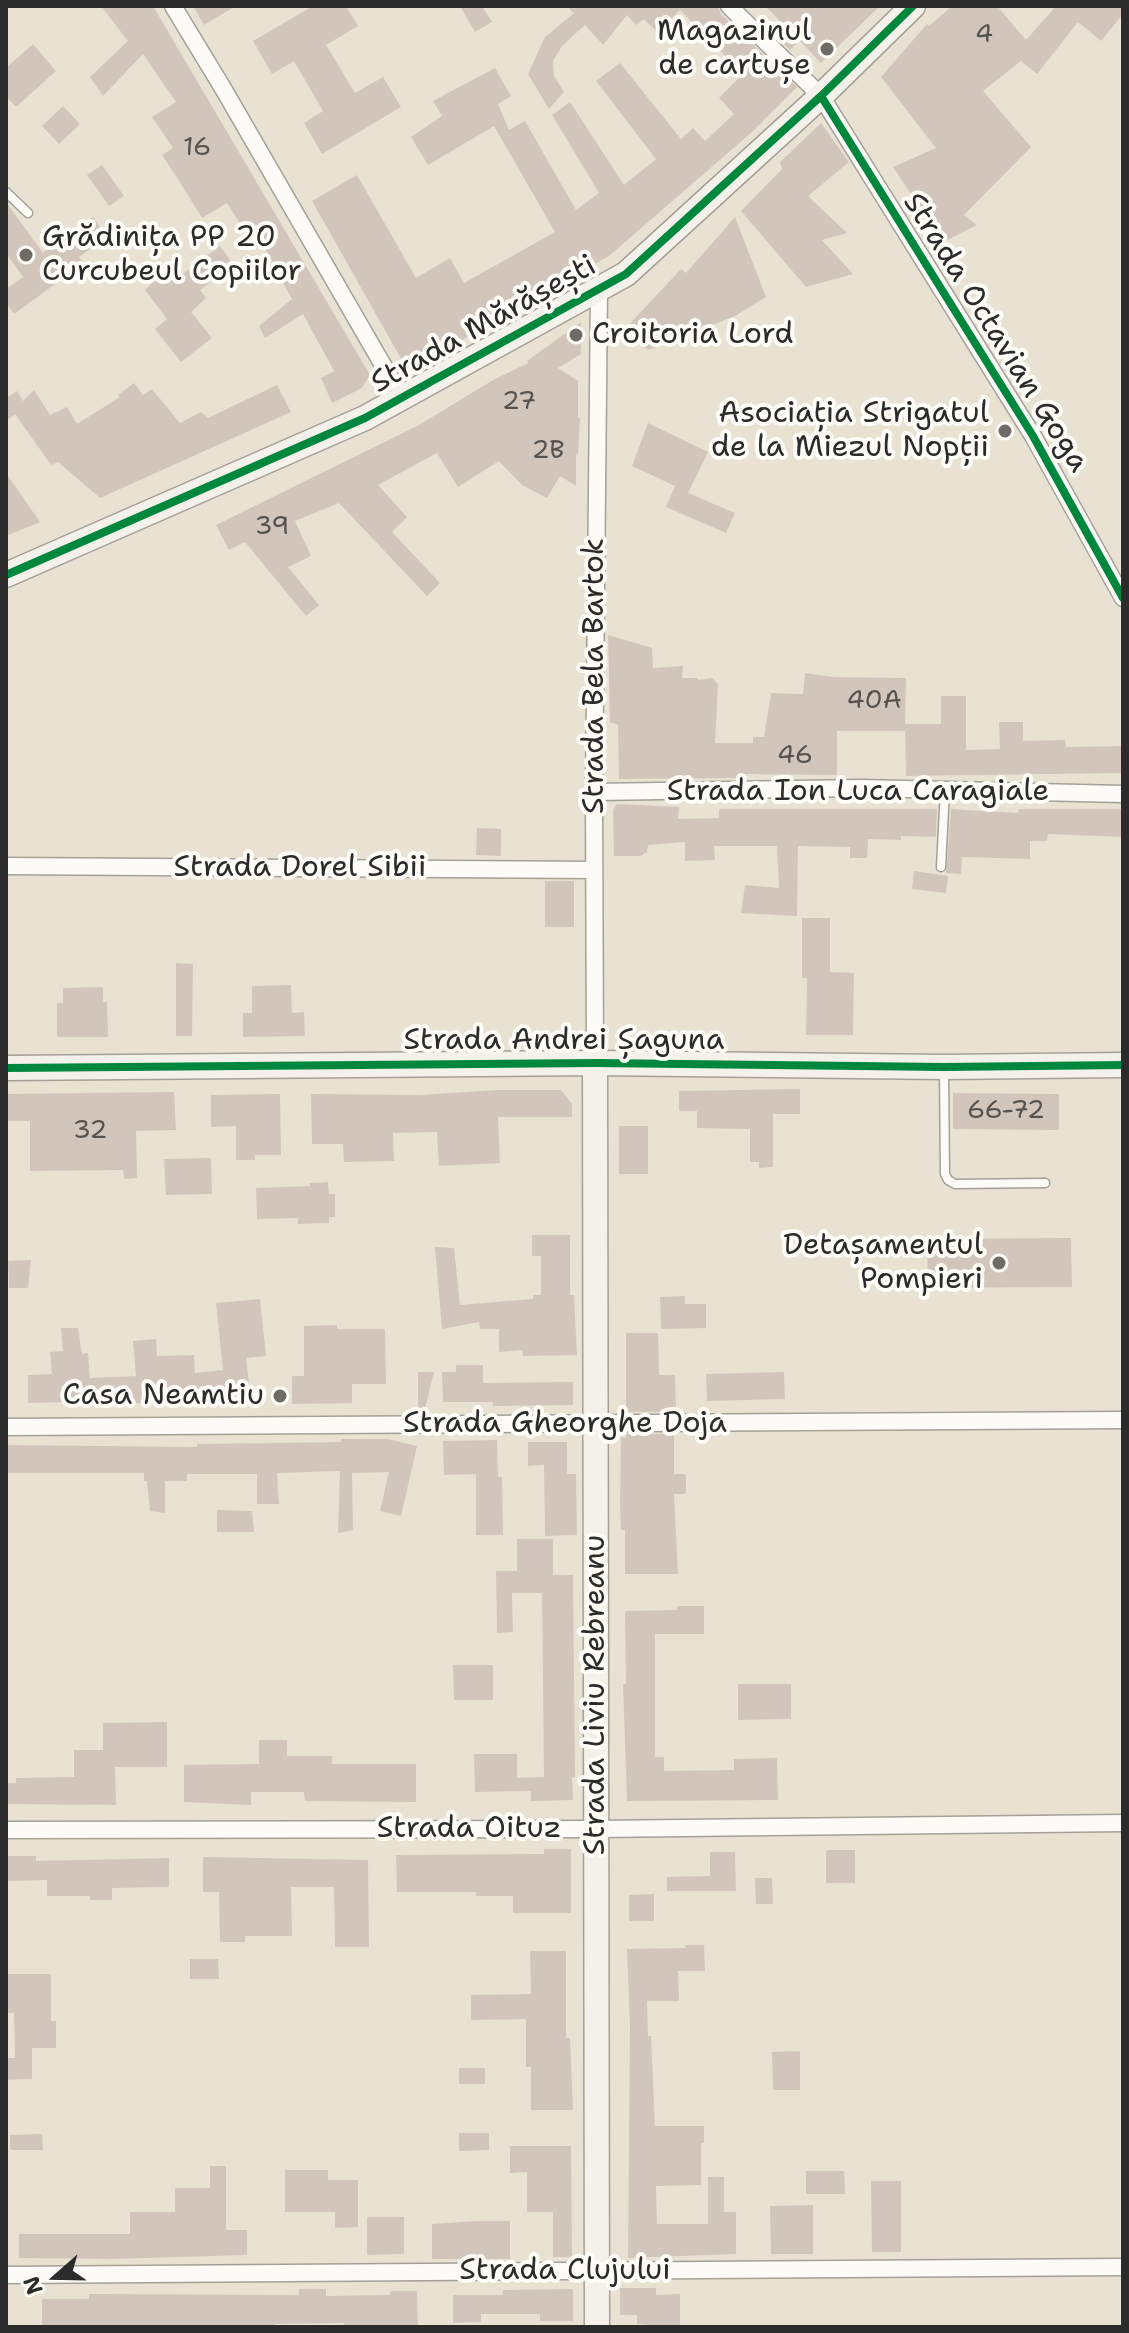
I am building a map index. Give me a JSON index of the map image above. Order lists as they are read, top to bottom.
{
  "streets": {
    "street": [
      "Strada Mărășești",
      "Strada Octavian Goga",
      "Strada Bela Bartok",
      "Strada Ion Luca Caragiale",
      "Strada Dorel Sibii",
      "Strada Andrei Șaguna",
      "Strada Gheorghe Doja",
      "Strada Liviu Rebreanu",
      "Strada Oituz",
      "Strada Clujului"
    ]
  },
  "crossings": [
    ["Strada Mărășești", "Strada Octavian Goga"],
    ["Strada Mărășești", "Strada Bela Bartok"],
    ["Strada Bela Bartok", "Strada Ion Luca Caragiale"],
    ["Strada Bela Bartok", "Strada Dorel Sibii"],
    ["Strada Bela Bartok", "Strada Andrei Șaguna"],
    ["Strada Bela Bartok", "Strada Liviu Rebreanu"],
    ["Strada Andrei Șaguna", "Strada Liviu Rebreanu"],
    ["Strada Gheorghe Doja", "Strada Liviu Rebreanu"],
    ["Strada Liviu Rebreanu", "Strada Oituz"],
    ["Strada Liviu Rebreanu", "Strada Clujului"]
  ],
  "places": [
    "Magazinul de cartușe",
    "Grădinița PP 20 Curcubeul Copiilor",
    "Croitoria Lord",
    "Asociația Strigatul de la Miezul Nopții",
    "Detașamentul Pompieri",
    "Casa Neamtiu"
  ],
  "house_numbers": [
    "4",
    "16",
    "27",
    "2B",
    "39",
    "40A",
    "46",
    "66-72",
    "32"
  ],
  "north": "left"
}
